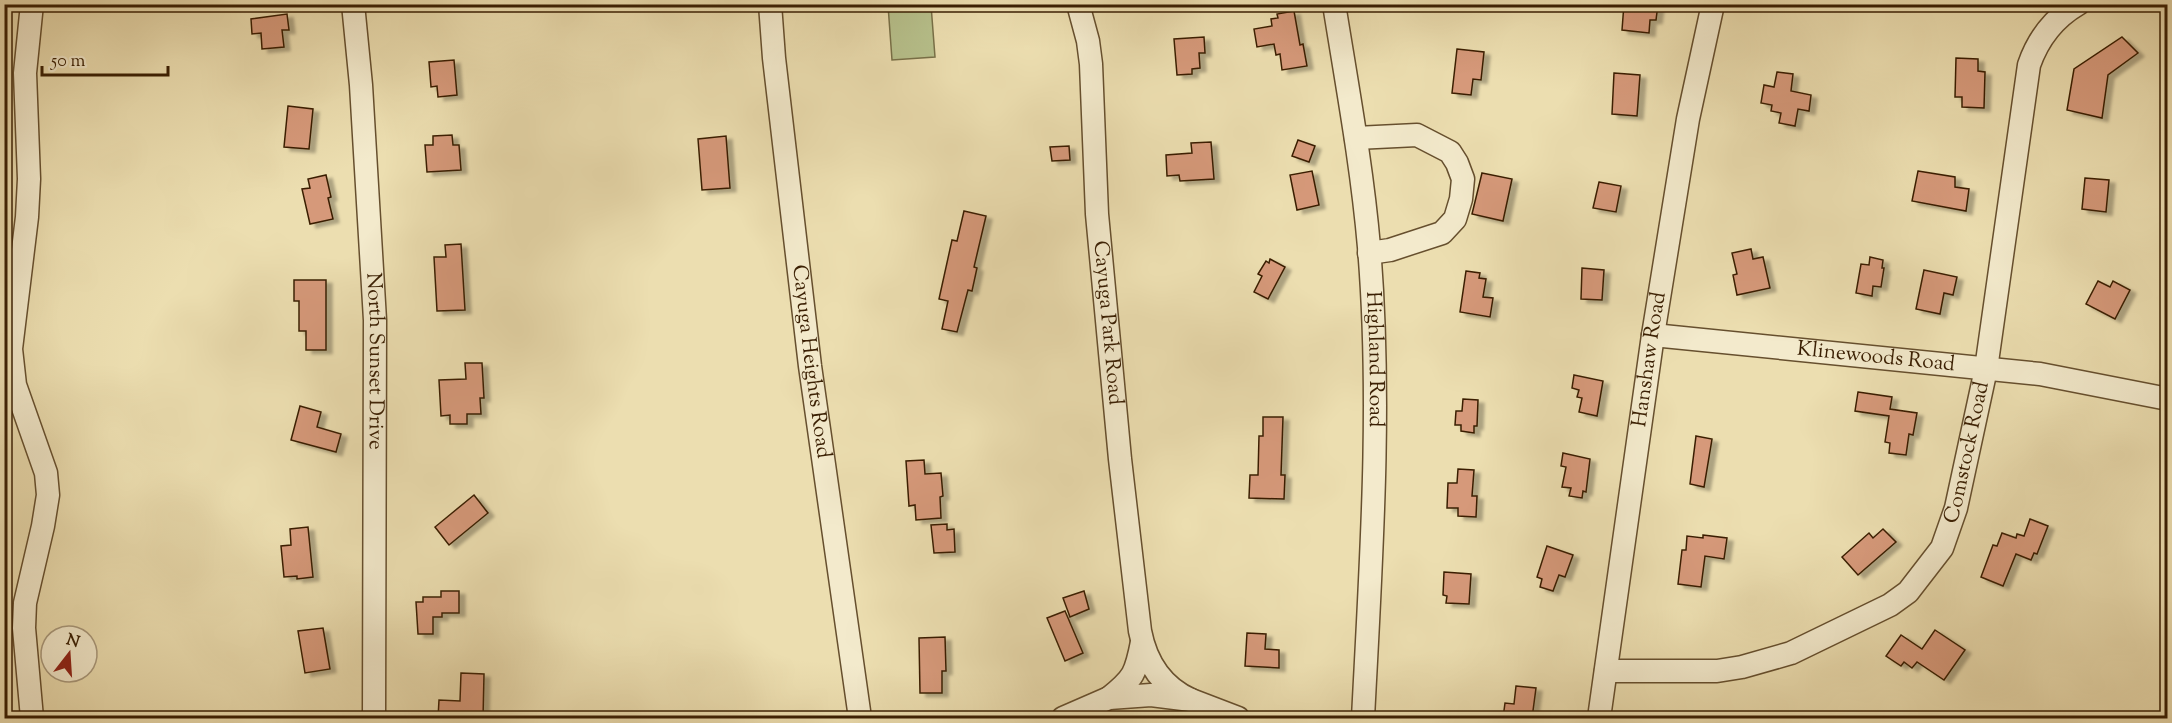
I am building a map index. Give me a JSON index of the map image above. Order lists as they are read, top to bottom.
{
  "streets": {
    "street": [
      "Cayuga Park Road",
      "Klinewoods Road",
      "Highland Road",
      "North Sunset Drive",
      "Hanshaw Road",
      "Cayuga Heights Road",
      "Comstock Road"
    ]
  },
  "crossings": [
    ["Klinewoods Road", "Hanshaw Road"],
    ["Klinewoods Road", "Comstock Road"],
    ["Hanshaw Road", "Comstock Road"]
  ],
  "scale_bar": "50 m",
  "north": "top"
}
